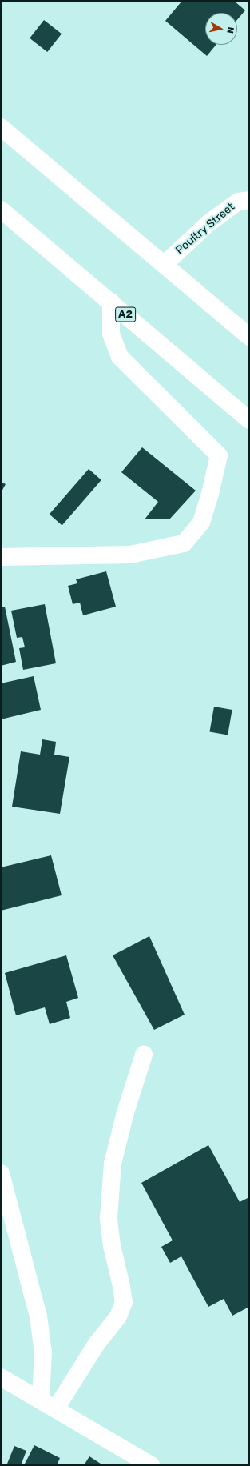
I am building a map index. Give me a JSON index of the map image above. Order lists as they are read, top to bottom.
{
  "streets": {
    "main road": ["Poultry Street", "A2"]
  },
  "north": "right"
}
